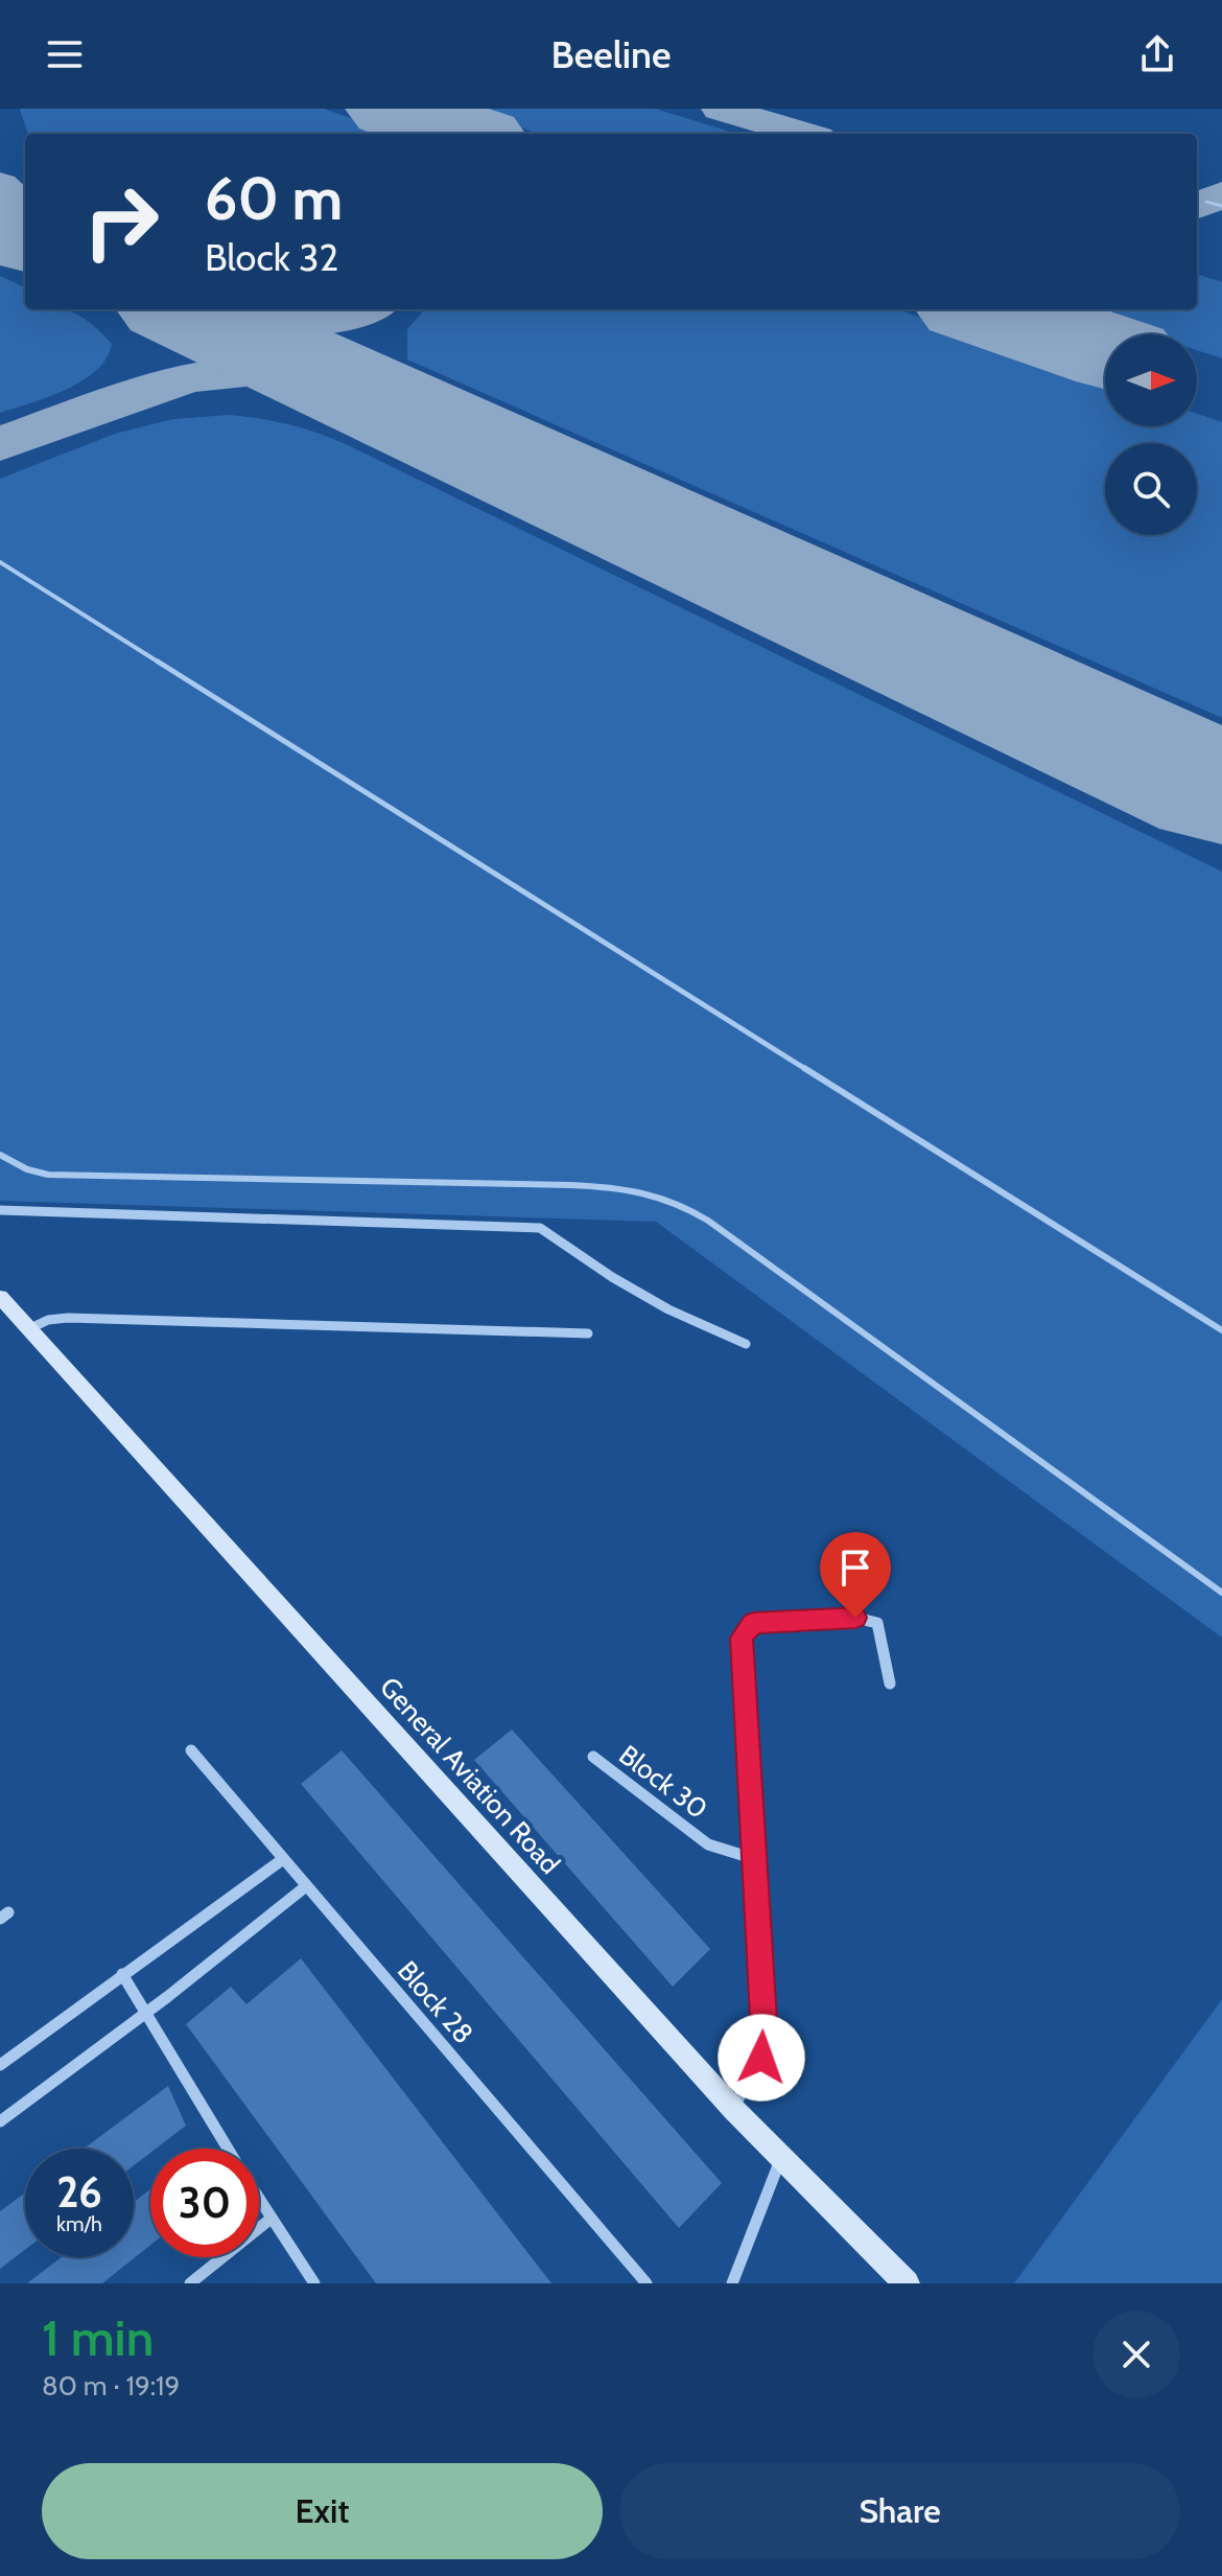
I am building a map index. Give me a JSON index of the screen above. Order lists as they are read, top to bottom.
{
  "streets": {
    "main road": ["General Aviation Road"],
    "street": ["Block 30", "Block 28"]
  },
  "north": "right",
  "page": {
    "header": "Beeline",
    "turn": ["60 m", "Block 32"],
    "speed": "26 km/h",
    "limit": "30",
    "heading": ["1 min", "80 m · 19:19"],
    "buttons": ["Exit", "Share"]
  }
}
